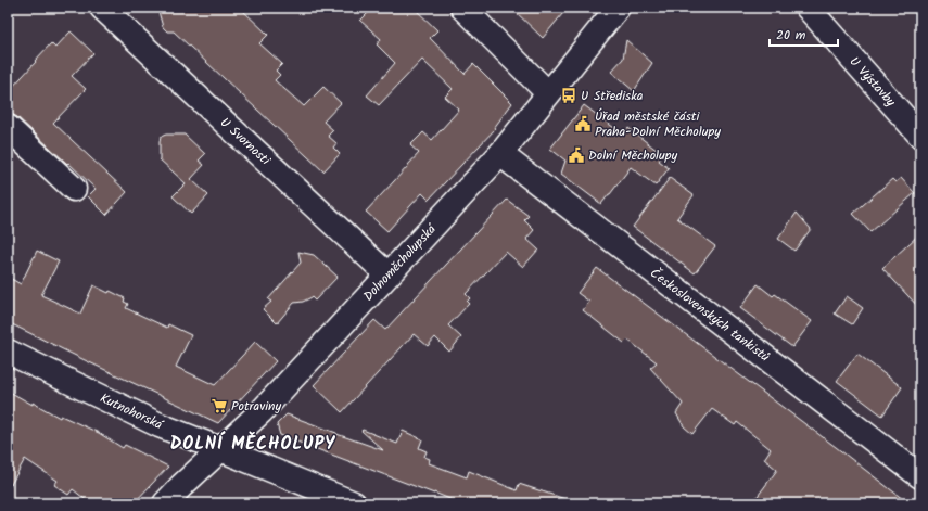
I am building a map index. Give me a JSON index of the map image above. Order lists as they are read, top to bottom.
{
  "streets": {
    "street": [
      "U Výstavby",
      "U Svornosti",
      "Dolnoměcholupská",
      "Československých tankistů",
      "Kutnohorská"
    ]
  },
  "crossings": [
    ["U Svornosti", "Dolnoměcholupská"],
    ["Dolnoměcholupská", "Československých tankistů"],
    ["Dolnoměcholupská", "Kutnohorská"]
  ],
  "districts": ["DOLNÍ MĚCHOLUPY"],
  "places": {
    "bus stop": ["U Střediska"],
    "public building": ["Úřad městské části Praha-Dolní Měcholupy", "Dolní Měcholupy"],
    "supermarket": ["Potraviny"]
  },
  "scale_bar": "20 m"
}
